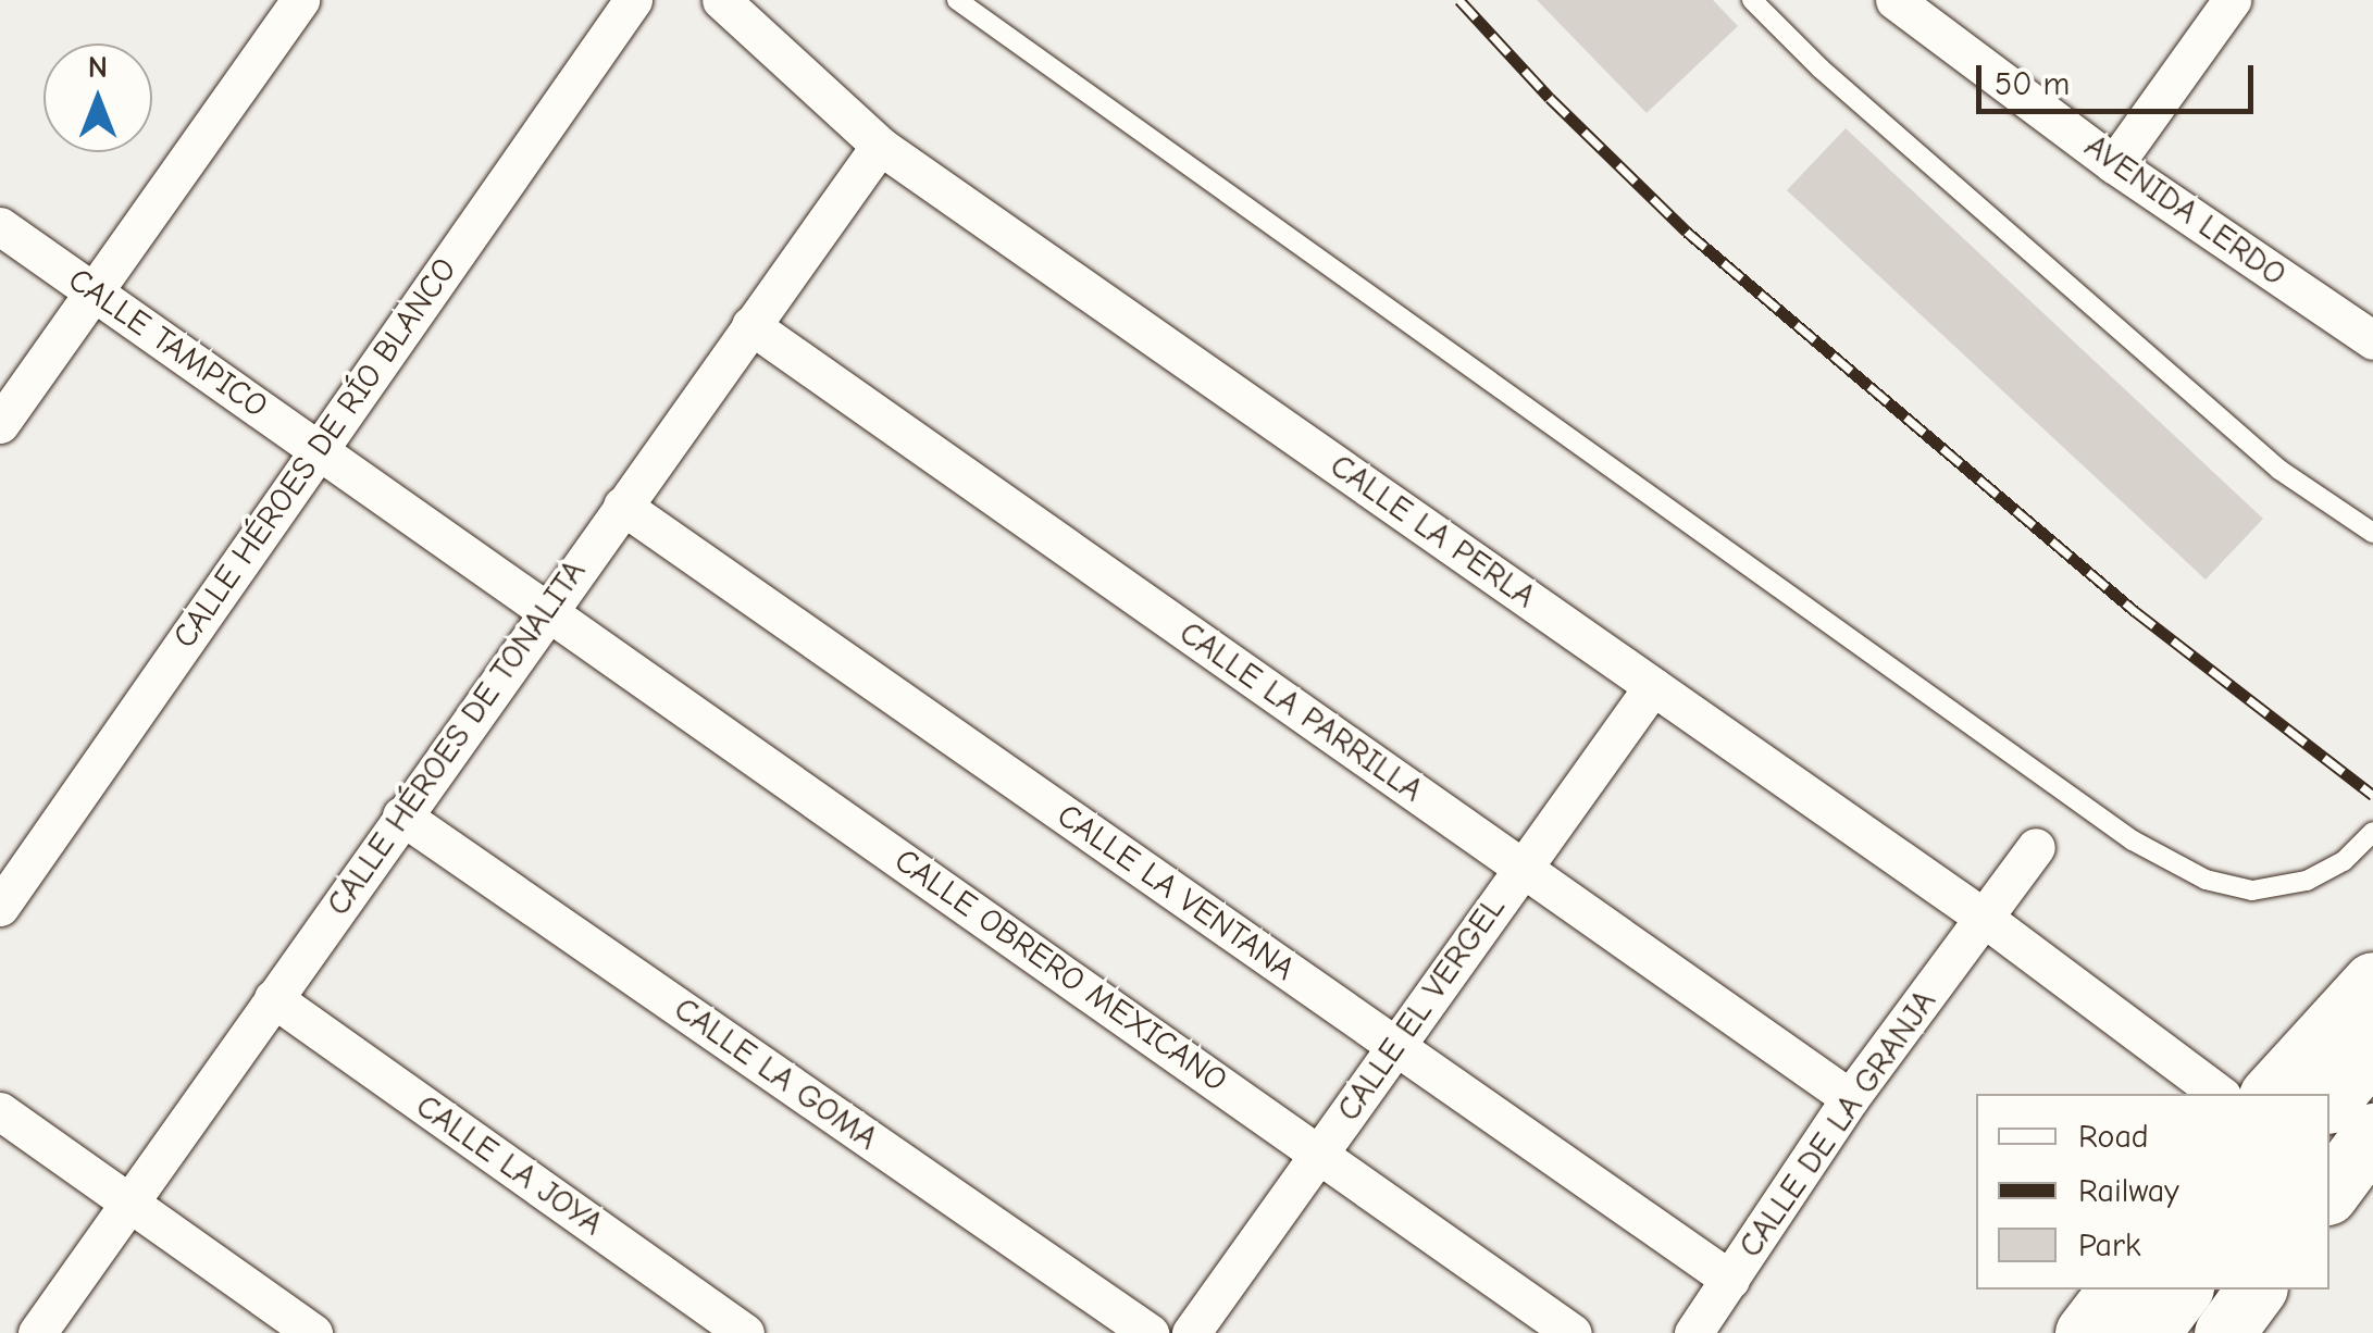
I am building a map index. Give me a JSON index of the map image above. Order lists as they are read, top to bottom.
{
  "streets": {
    "street": [
      "AVENIDA LERDO",
      "CALLE TAMPICO",
      "CALLE HÉROES DE RÍO BLANCO",
      "CALLE LA PERLA",
      "CALLE LA PARRILLA",
      "CALLE HÉROES DE TONALITA",
      "CALLE LA VENTANA",
      "CALLE OBRERO MEXICANO",
      "CALLE EL VERGEL",
      "CALLE LA GOMA",
      "CALLE DE LA GRANJA",
      "CALLE LA JOYA"
    ]
  },
  "crossings": [
    ["CALLE TAMPICO", "CALLE HÉROES DE RÍO BLANCO"],
    ["CALLE TAMPICO", "CALLE HÉROES DE TONALITA"],
    ["CALLE TAMPICO", "CALLE OBRERO MEXICANO"],
    ["CALLE LA PERLA", "CALLE HÉROES DE TONALITA"],
    ["CALLE LA PERLA", "CALLE EL VERGEL"],
    ["CALLE LA PERLA", "CALLE DE LA GRANJA"],
    ["CALLE LA PARRILLA", "CALLE HÉROES DE TONALITA"],
    ["CALLE LA PARRILLA", "CALLE EL VERGEL"],
    ["CALLE LA PARRILLA", "CALLE DE LA GRANJA"],
    ["CALLE HÉROES DE TONALITA", "CALLE LA VENTANA"],
    ["CALLE HÉROES DE TONALITA", "CALLE OBRERO MEXICANO"],
    ["CALLE HÉROES DE TONALITA", "CALLE LA GOMA"],
    ["CALLE HÉROES DE TONALITA", "CALLE LA JOYA"],
    ["CALLE LA VENTANA", "CALLE EL VERGEL"],
    ["CALLE LA VENTANA", "CALLE DE LA GRANJA"],
    ["CALLE OBRERO MEXICANO", "CALLE EL VERGEL"]
  ],
  "legend": ["Road", "Railway", "Park"],
  "scale_bar": "50 m",
  "north": "top"
}
